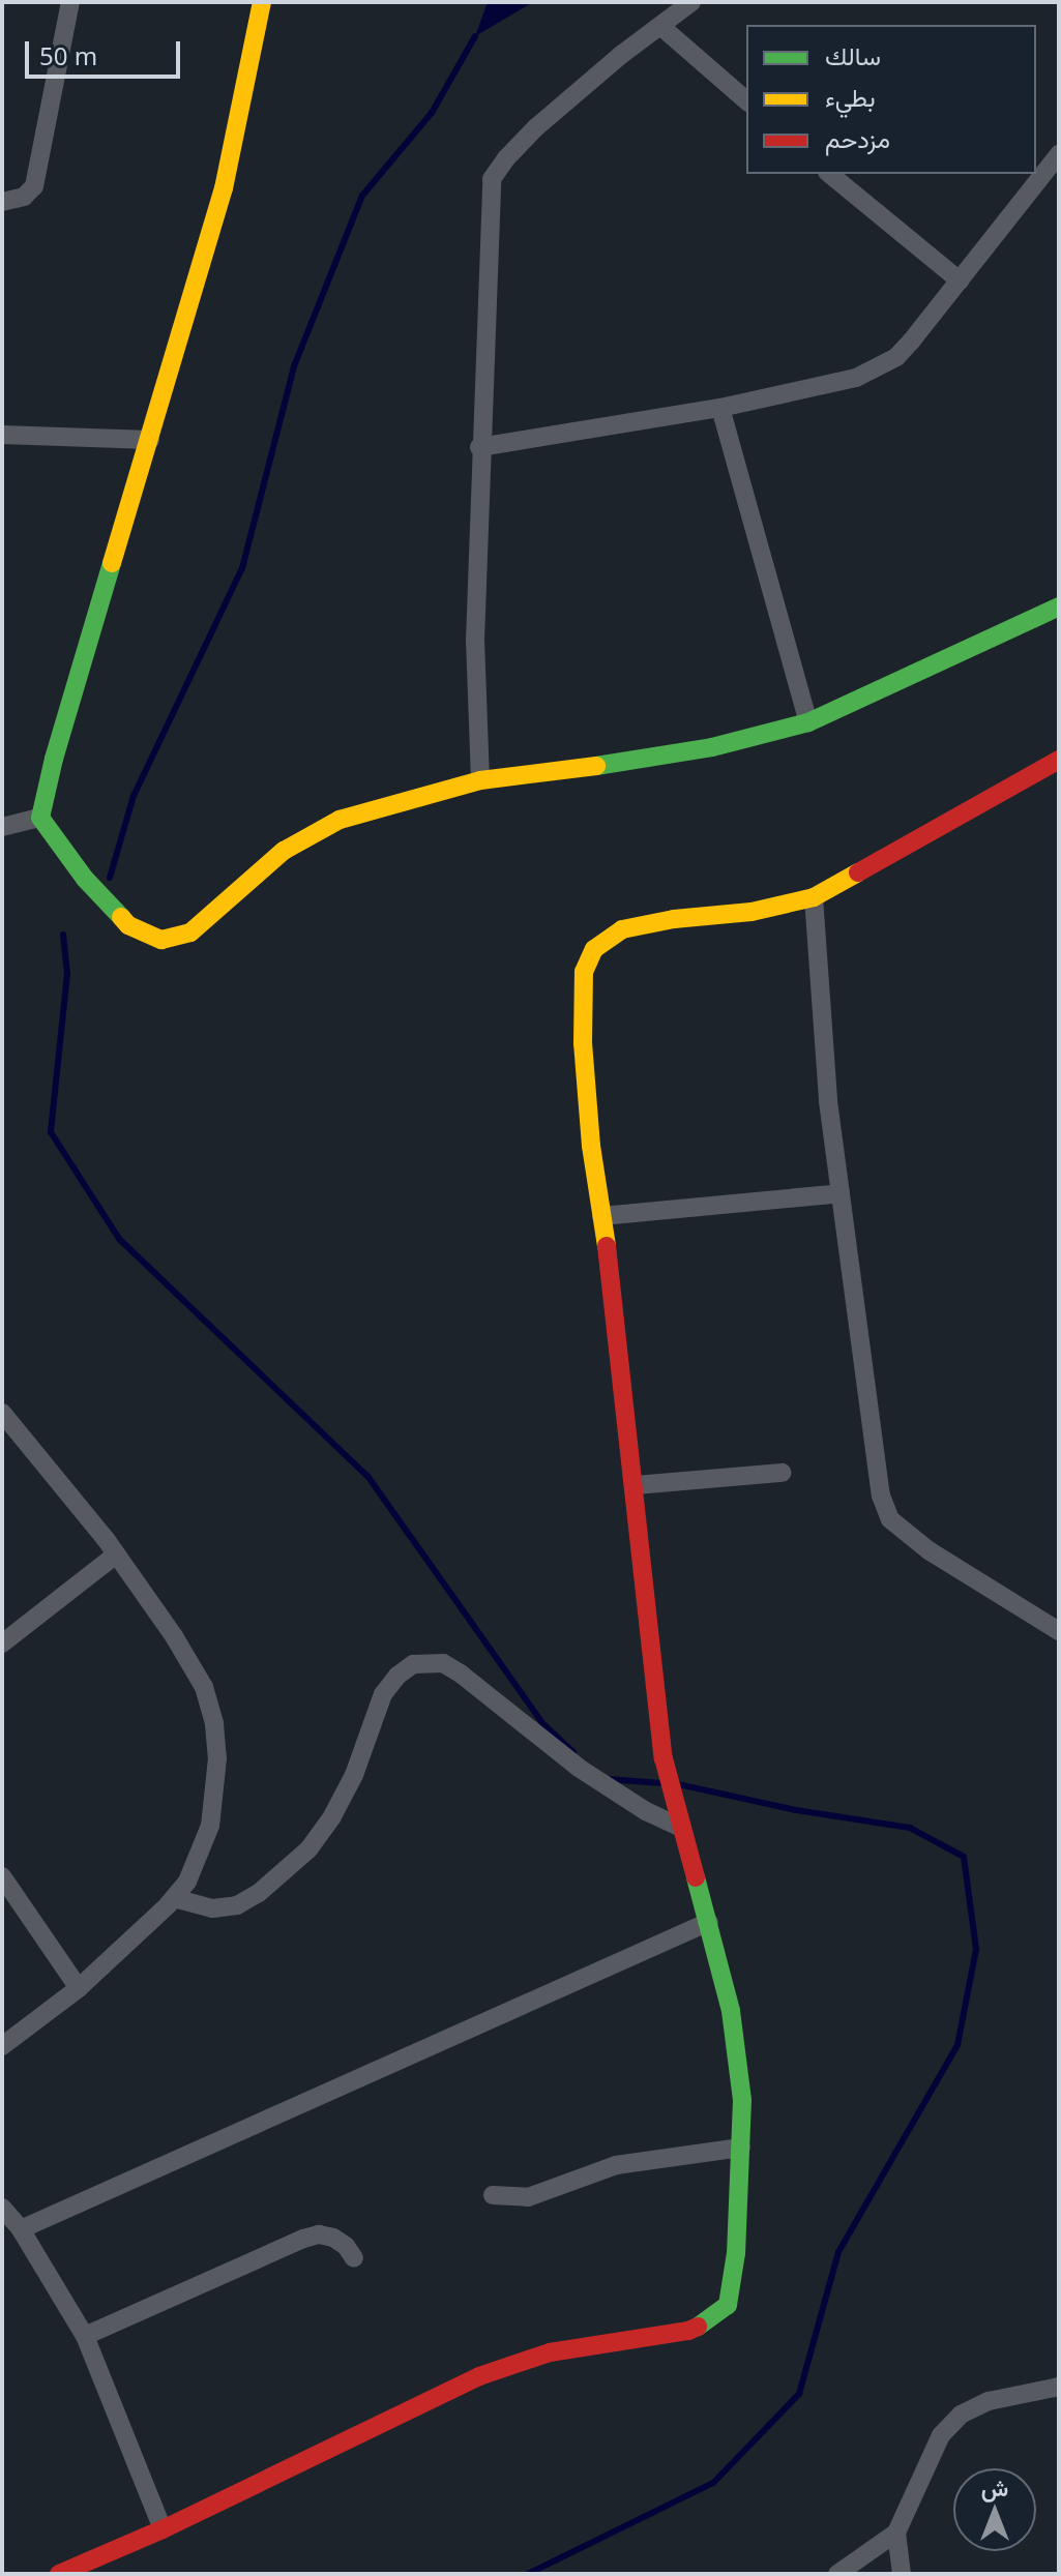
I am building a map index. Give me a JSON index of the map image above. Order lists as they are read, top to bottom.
{
  "legend": ["سالك", "بطيء", "مزدحم"],
  "scale_bar": "50 m",
  "north": "top"
}
